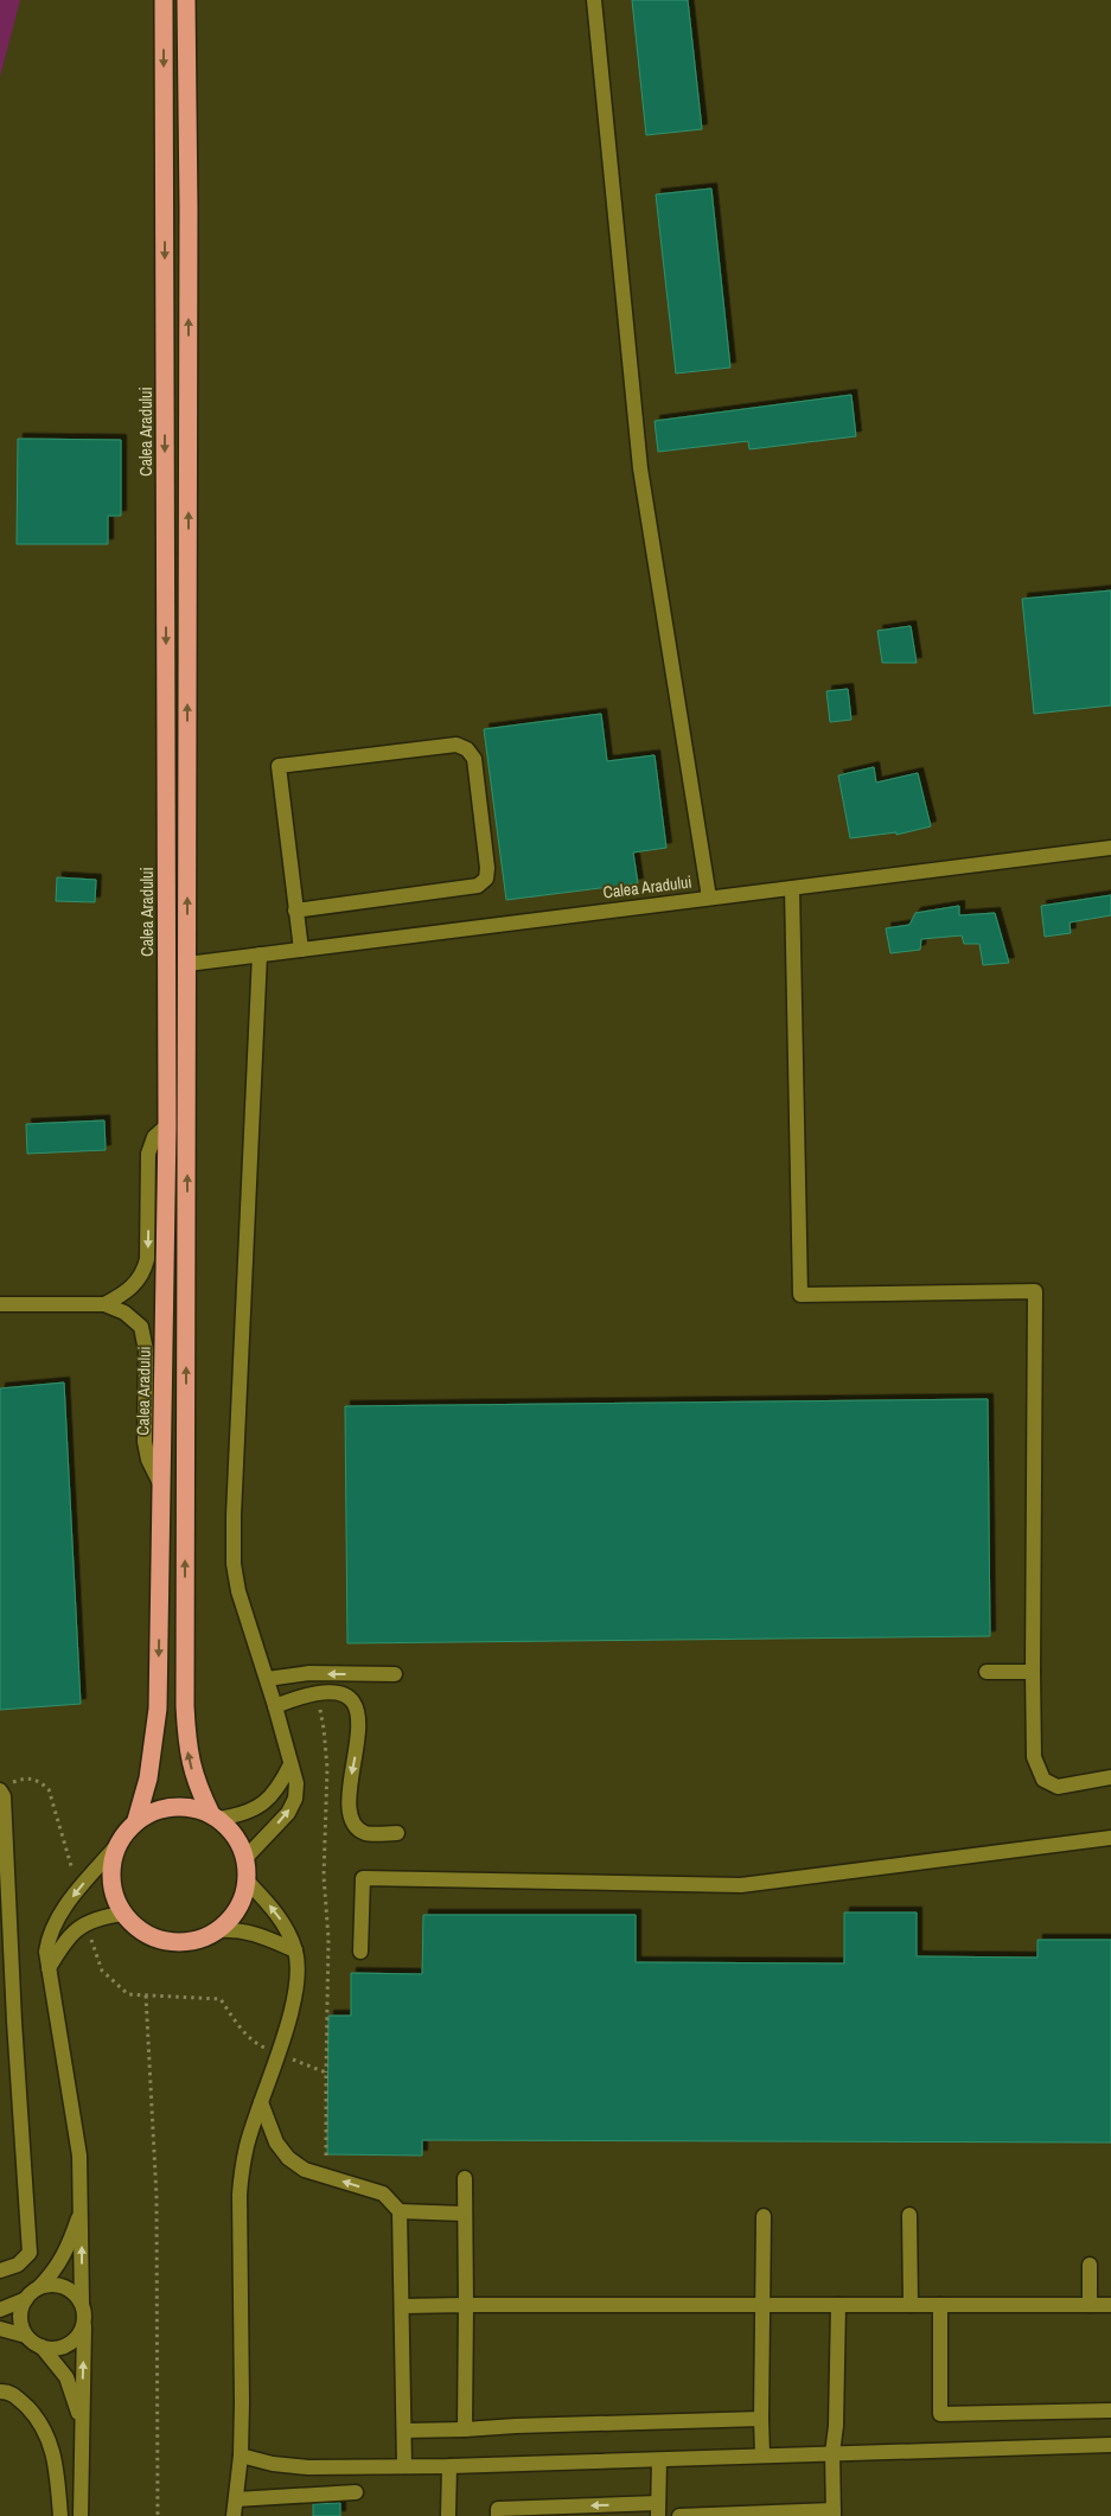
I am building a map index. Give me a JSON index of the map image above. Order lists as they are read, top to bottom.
{
  "streets": {
    "highway": ["Calea Aradului"]
  }
}
